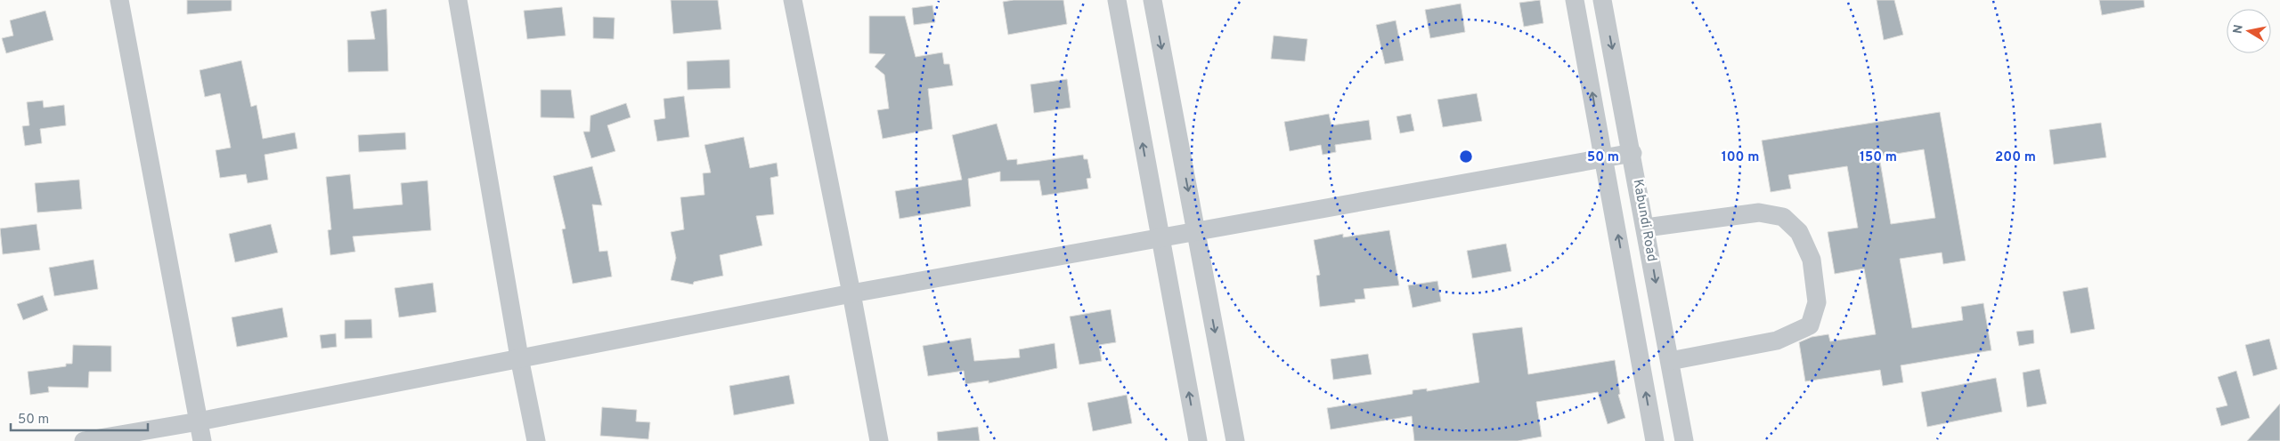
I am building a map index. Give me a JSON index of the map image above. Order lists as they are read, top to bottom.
{
  "streets": {
    "street": ["Kabundi Road"]
  },
  "scale_bar": "50 m",
  "north": "left",
  "rings": [
    "50 m",
    "100 m",
    "150 m",
    "200 m"
  ]
}
